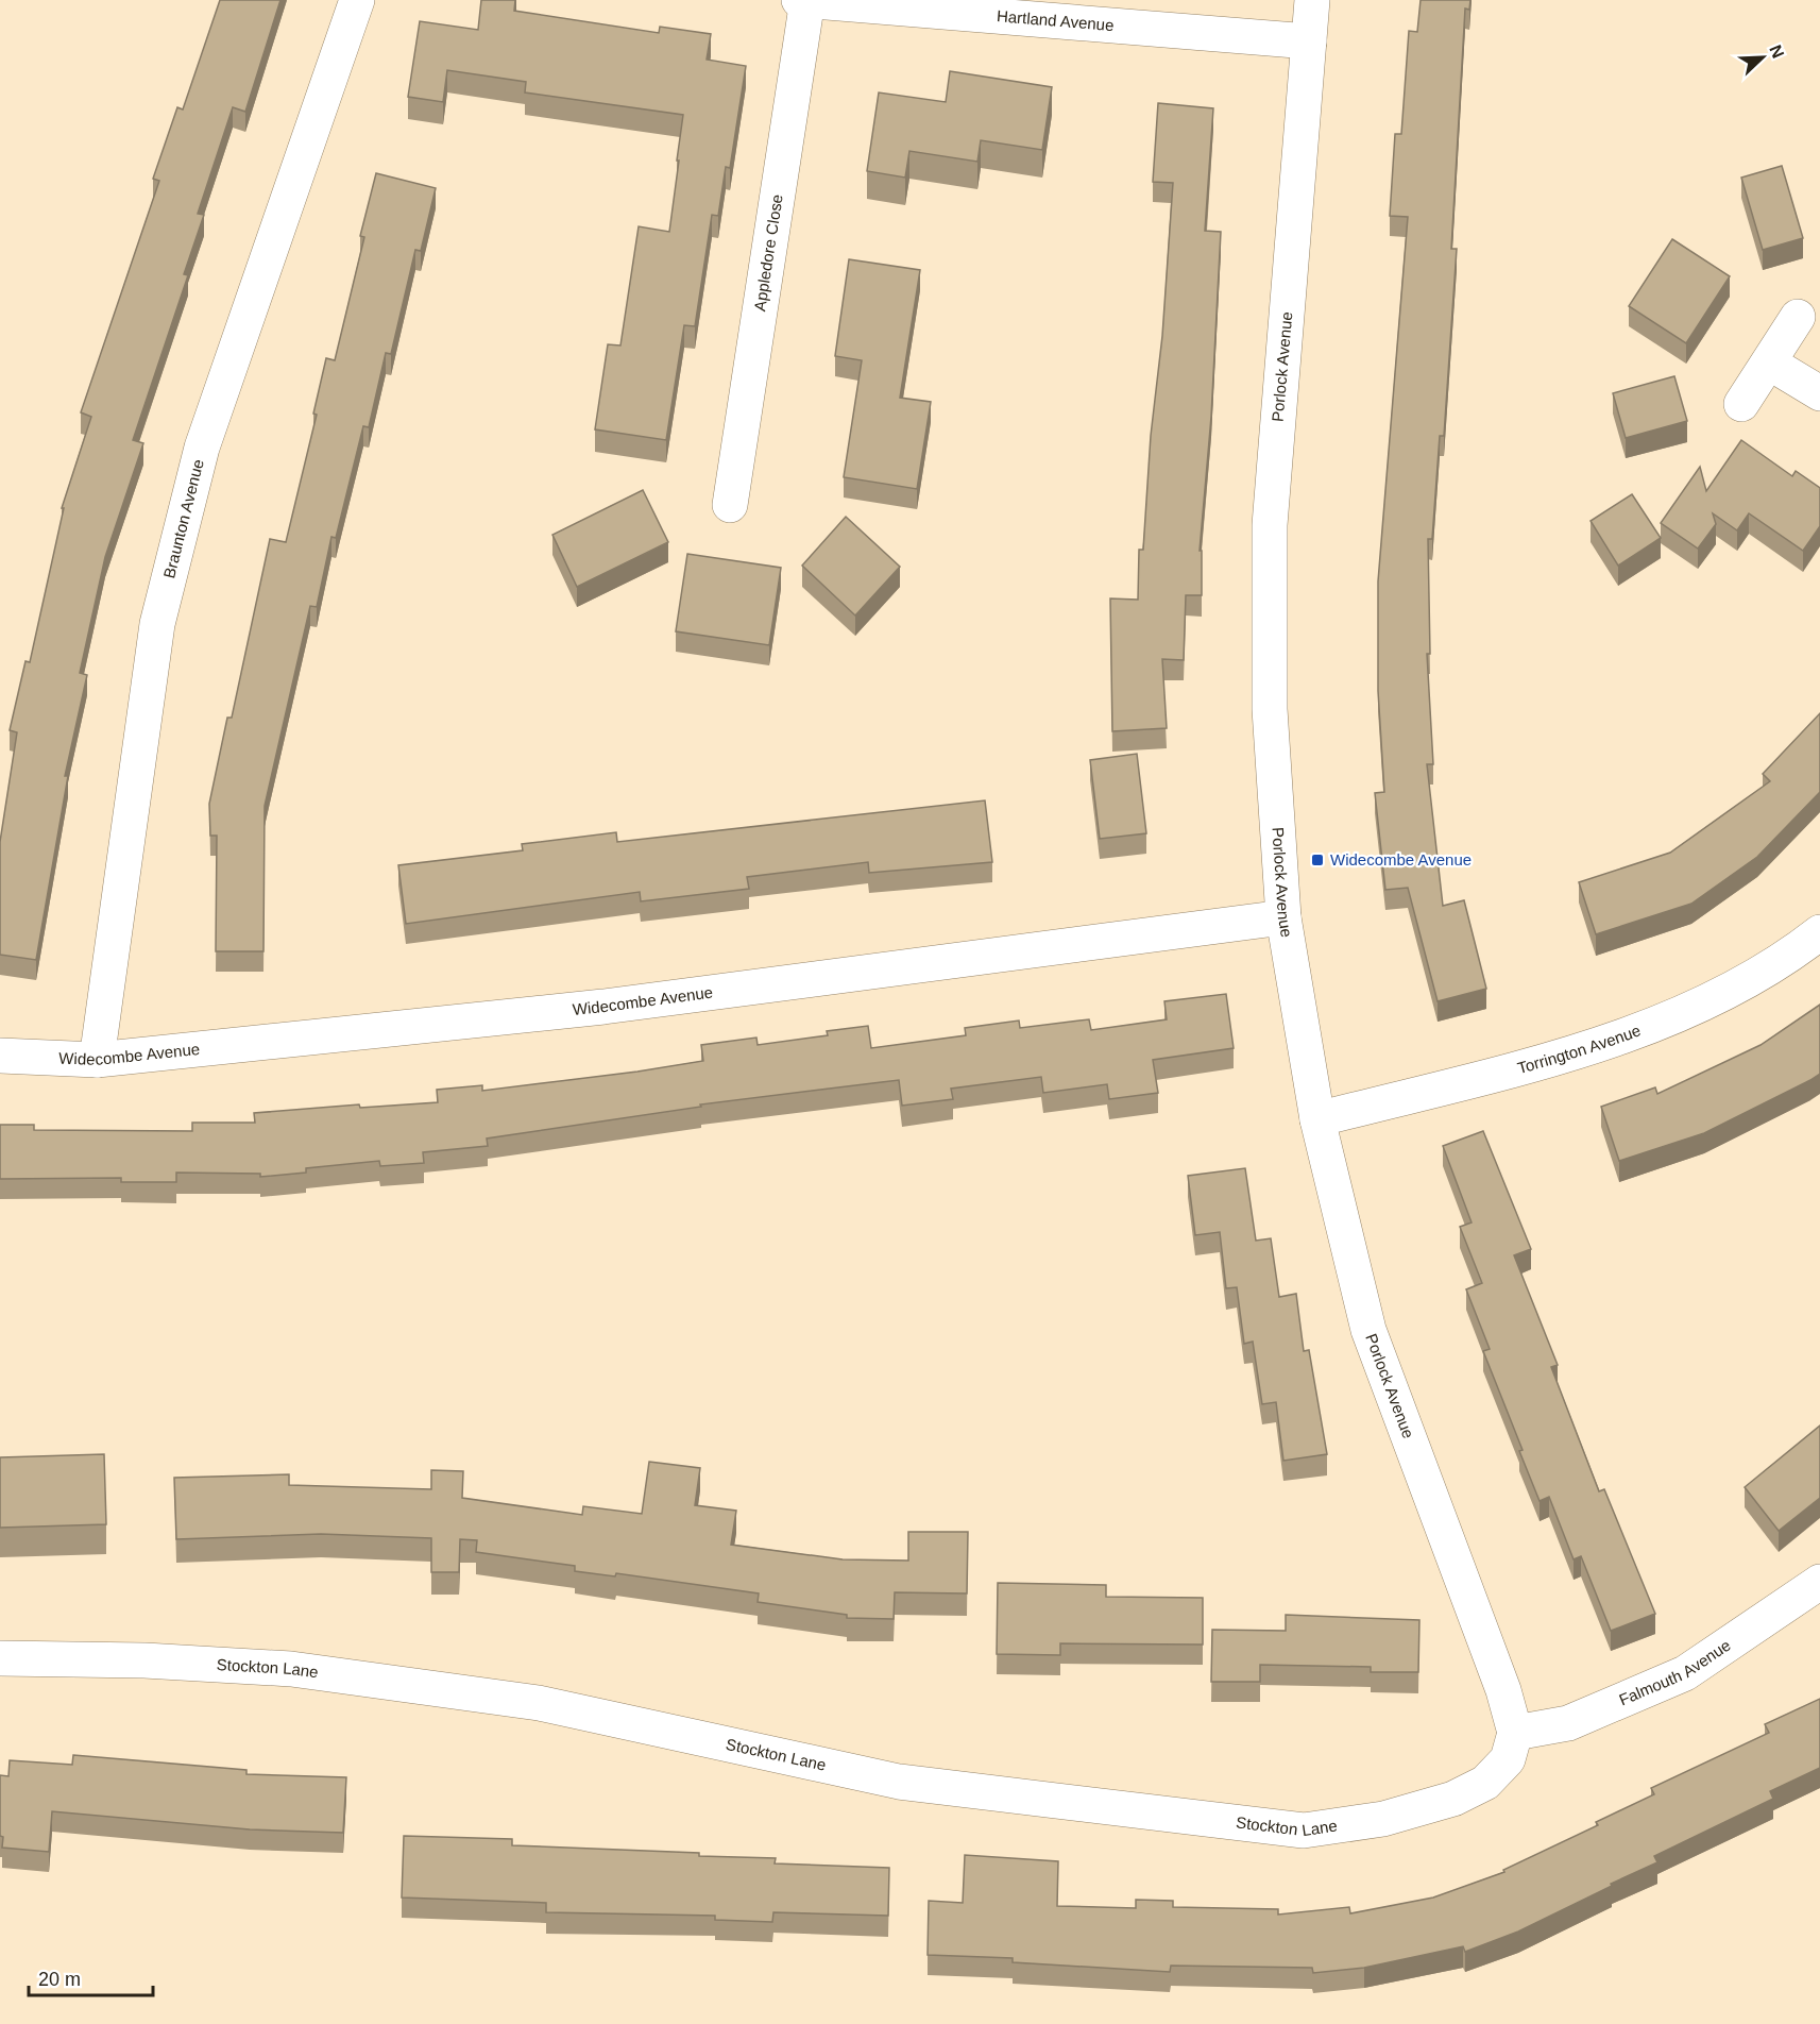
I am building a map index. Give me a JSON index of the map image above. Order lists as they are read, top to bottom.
{
  "streets": {
    "street": [
      "Hartland Avenue",
      "Appledore Close",
      "Porlock Avenue",
      "Braunton Avenue",
      "Widecombe Avenue",
      "Torrington Avenue",
      "Stockton Lane",
      "Falmouth Avenue"
    ]
  },
  "crossings": [
    ["Hartland Avenue", "Appledore Close"],
    ["Hartland Avenue", "Porlock Avenue"],
    ["Porlock Avenue", "Widecombe Avenue"],
    ["Porlock Avenue", "Torrington Avenue"],
    ["Porlock Avenue", "Stockton Lane"],
    ["Porlock Avenue", "Falmouth Avenue"],
    ["Braunton Avenue", "Widecombe Avenue"],
    ["Stockton Lane", "Falmouth Avenue"]
  ],
  "places": {
    "transit": ["Widecombe Avenue"]
  },
  "scale_bar": "20 m",
  "north": "top right"
}
